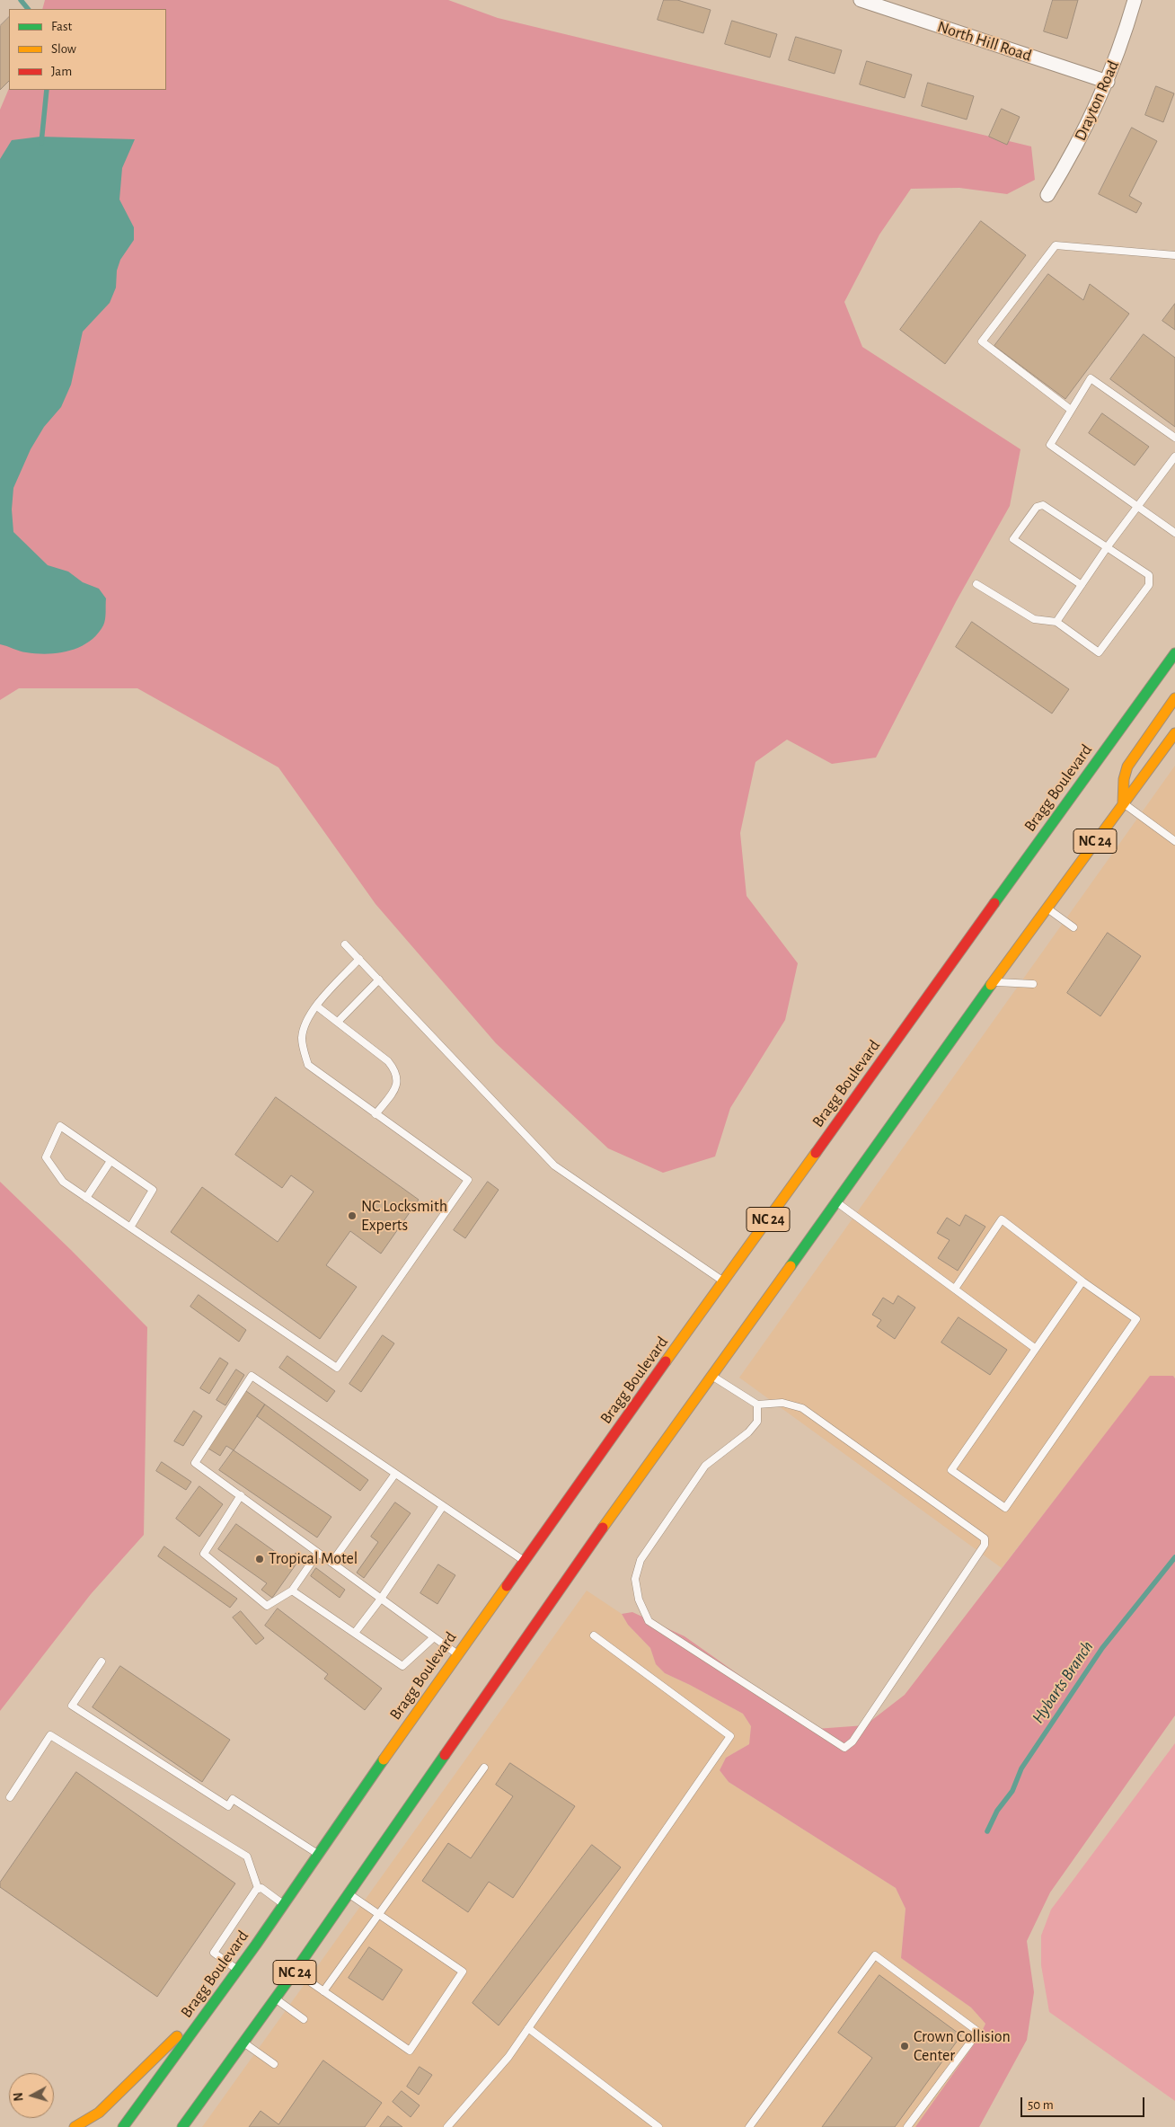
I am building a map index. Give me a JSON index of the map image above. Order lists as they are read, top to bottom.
{
  "streets": {
    "main road": ["Bragg Boulevard", "NC 24"],
    "street": ["North Hill Road", "Drayton Road"]
  },
  "crossings": [
    ["North Hill Road", "Drayton Road"]
  ],
  "water": ["Hybarts Branch"],
  "places": ["NC Locksmith Experts", "Tropical Motel", "Crown Collision Center"],
  "legend": ["Fast", "Slow", "Jam"],
  "scale_bar": "50 m",
  "north": "left"
}
